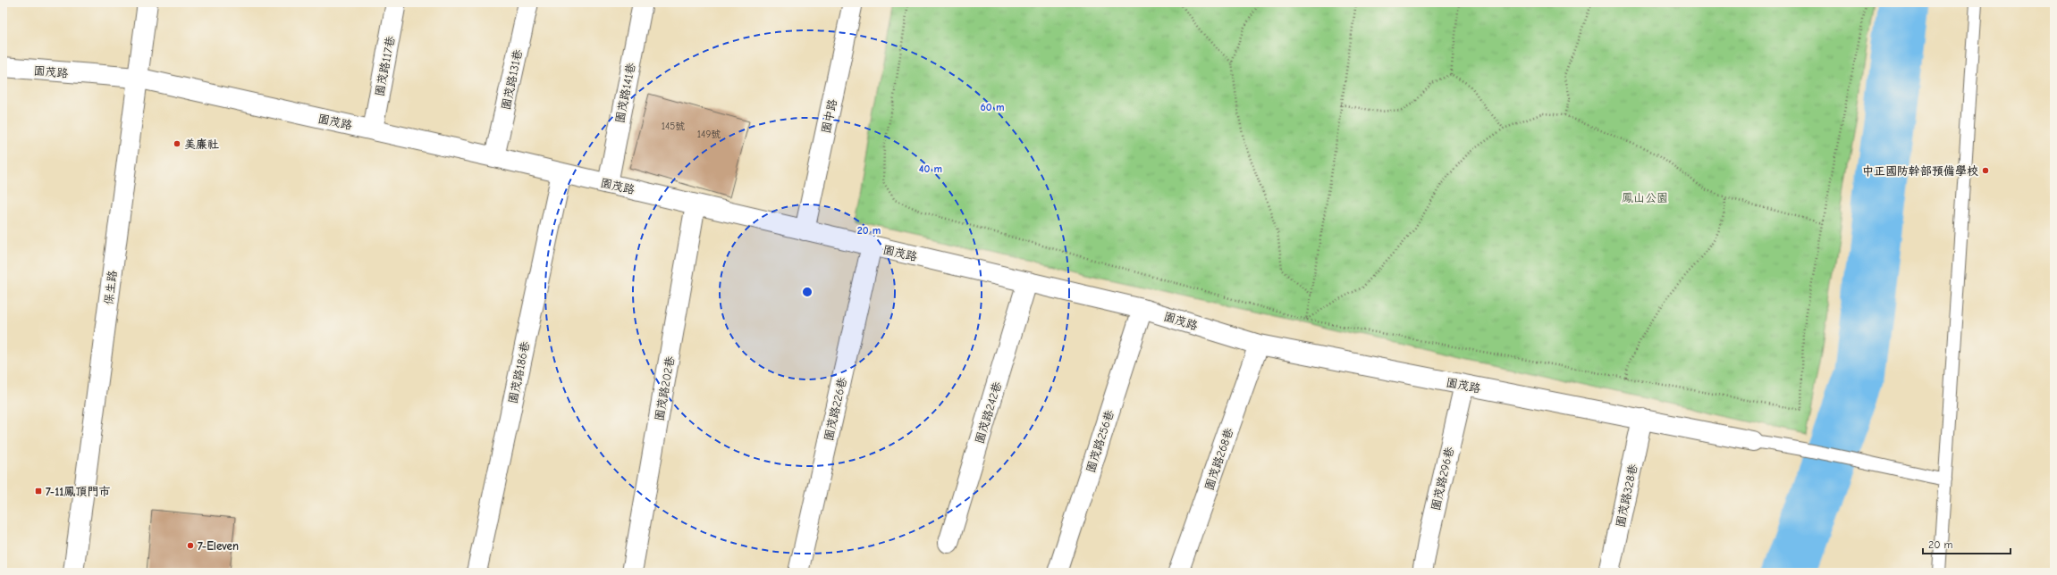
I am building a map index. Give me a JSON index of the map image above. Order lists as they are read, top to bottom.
{
  "streets": {
    "street": [
      "園茂路117巷",
      "園茂路",
      "園茂路131巷",
      "園茂路141巷",
      "園中路",
      "保生路",
      "園茂路186巷",
      "園茂路202巷",
      "園茂路226巷",
      "園茂路242巷",
      "園茂路256巷",
      "園茂路268巷",
      "園茂路296巷",
      "園茂路328巷"
    ]
  },
  "crossings": [
    ["園茂路117巷", "園茂路"],
    ["園茂路", "園茂路131巷"],
    ["園茂路", "園茂路141巷"],
    ["園茂路", "園中路"],
    ["園茂路", "保生路"],
    ["園茂路", "園茂路186巷"],
    ["園茂路", "園茂路202巷"],
    ["園茂路", "園茂路226巷"],
    ["園茂路", "園茂路242巷"],
    ["園茂路", "園茂路256巷"],
    ["園茂路", "園茂路268巷"],
    ["園茂路", "園茂路296巷"],
    ["園茂路", "園茂路328巷"]
  ],
  "parks": ["鳳山公園"],
  "places": {
    "other": ["美廉社", "中正國防幹部預備學校", "7-Eleven"],
    "transit": ["7-11鳳頂門市"]
  },
  "house_numbers": ["145號", "149號"],
  "scale_bar": "20 m",
  "rings": ["60 m", "40 m", "20 m"]
}
